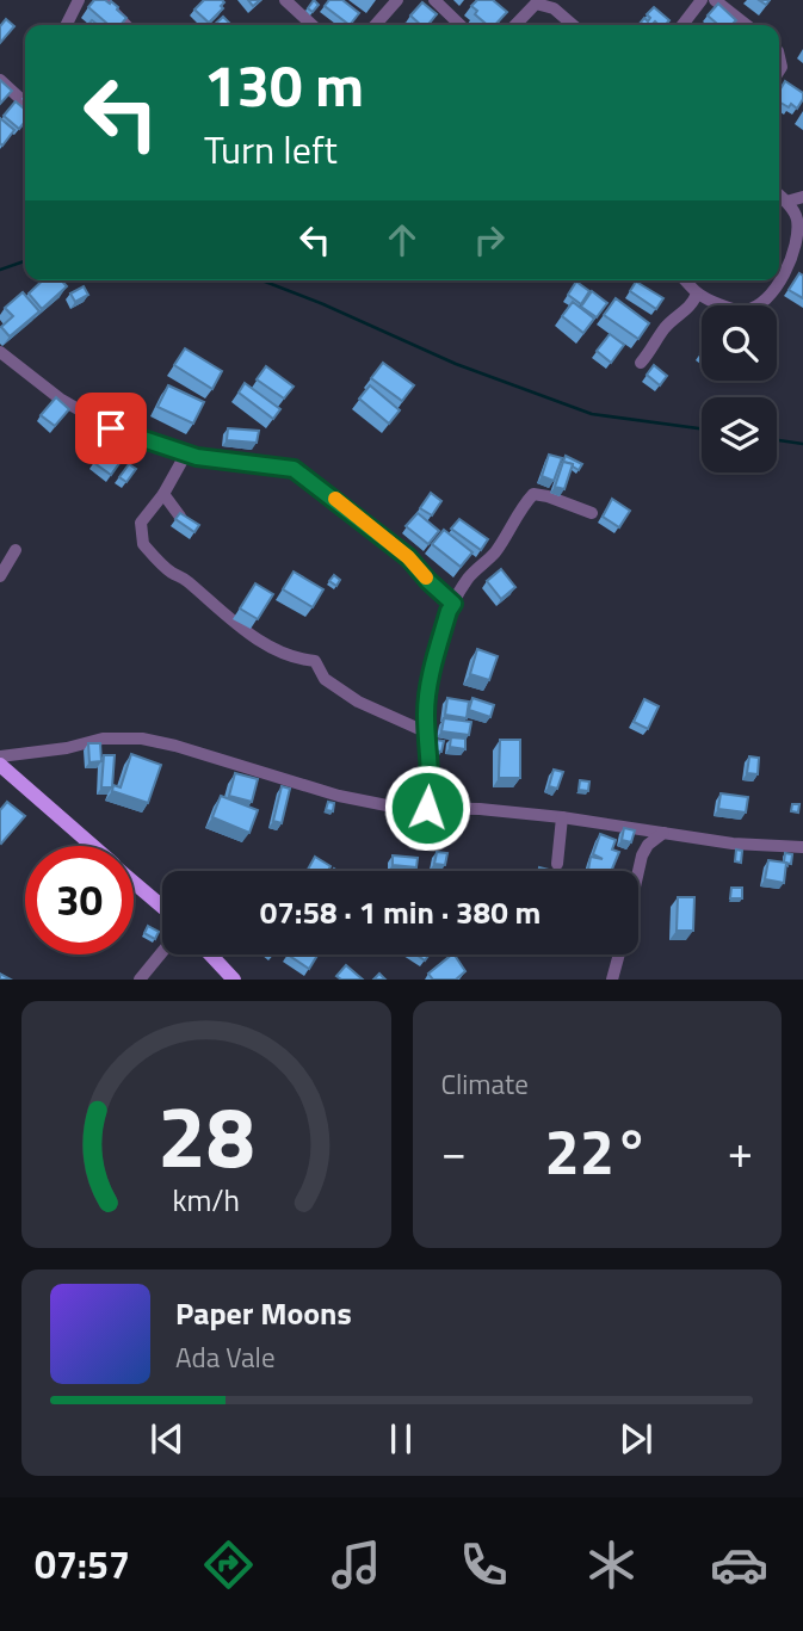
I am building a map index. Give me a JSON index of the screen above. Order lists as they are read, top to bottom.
{
  "page": {
    "turn": ["130 m", "Turn left"],
    "limit": "30",
    "trip": "07:58 · 1 min · 380 m",
    "tile": "Climate",
    "heat": ["−", "22°", "+"],
    "song": ["Paper Moons", "Ada Vale"],
    "tabs": "07:57",
    "gauge": ["28", "km/h"]
  }
}
